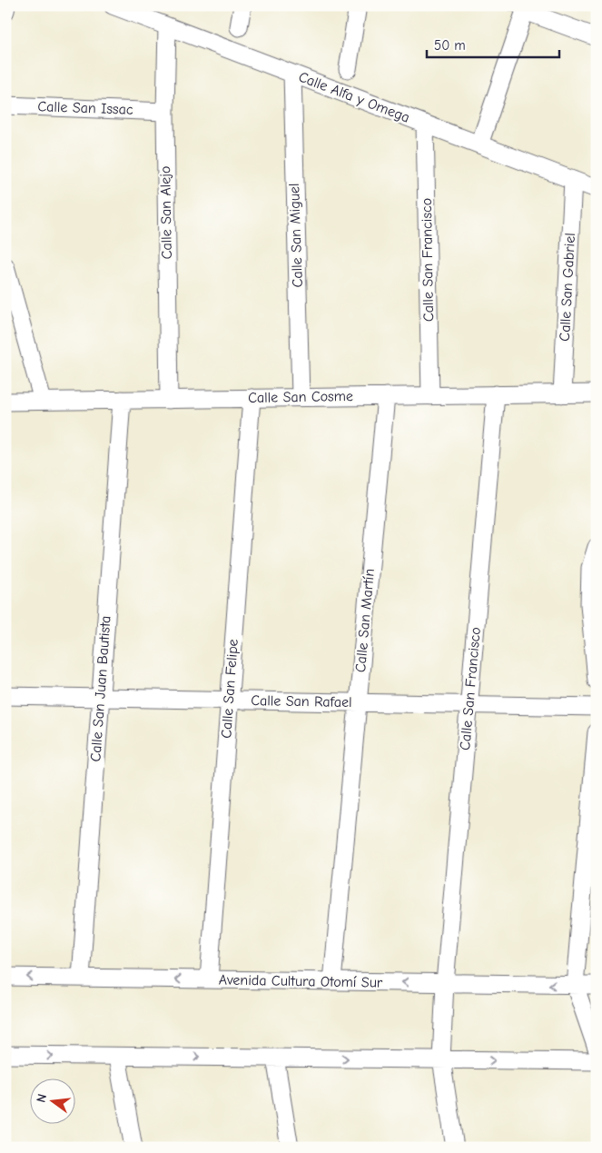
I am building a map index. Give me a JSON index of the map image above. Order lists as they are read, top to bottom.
{
  "streets": {
    "street": [
      "Calle Alfa y Omega",
      "Calle San Issac",
      "Calle San Alejo",
      "Calle San Miguel",
      "Calle San Francisco",
      "Calle San Gabriel",
      "Calle San Cosme",
      "Calle San Martín",
      "Calle San Juan Bautista",
      "Calle San Felipe",
      "Calle San Rafael",
      "Avenida Cultura Otomí Sur"
    ]
  },
  "crossings": [
    ["Calle Alfa y Omega", "Calle San Alejo"],
    ["Calle Alfa y Omega", "Calle San Miguel"],
    ["Calle Alfa y Omega", "Calle San Francisco"],
    ["Calle Alfa y Omega", "Calle San Gabriel"],
    ["Calle San Issac", "Calle San Alejo"],
    ["Calle San Alejo", "Calle San Cosme"],
    ["Calle San Miguel", "Calle San Cosme"],
    ["Calle San Francisco", "Calle San Cosme"],
    ["Calle San Francisco", "Calle San Rafael"],
    ["Calle San Francisco", "Avenida Cultura Otomí Sur"],
    ["Calle San Gabriel", "Calle San Cosme"],
    ["Calle San Cosme", "Calle San Martín"],
    ["Calle San Cosme", "Calle San Juan Bautista"],
    ["Calle San Cosme", "Calle San Felipe"],
    ["Calle San Martín", "Calle San Rafael"],
    ["Calle San Martín", "Avenida Cultura Otomí Sur"],
    ["Calle San Juan Bautista", "Calle San Rafael"],
    ["Calle San Juan Bautista", "Avenida Cultura Otomí Sur"],
    ["Calle San Felipe", "Calle San Rafael"],
    ["Calle San Felipe", "Avenida Cultura Otomí Sur"]
  ],
  "scale_bar": "50 m",
  "north": "left"
}
